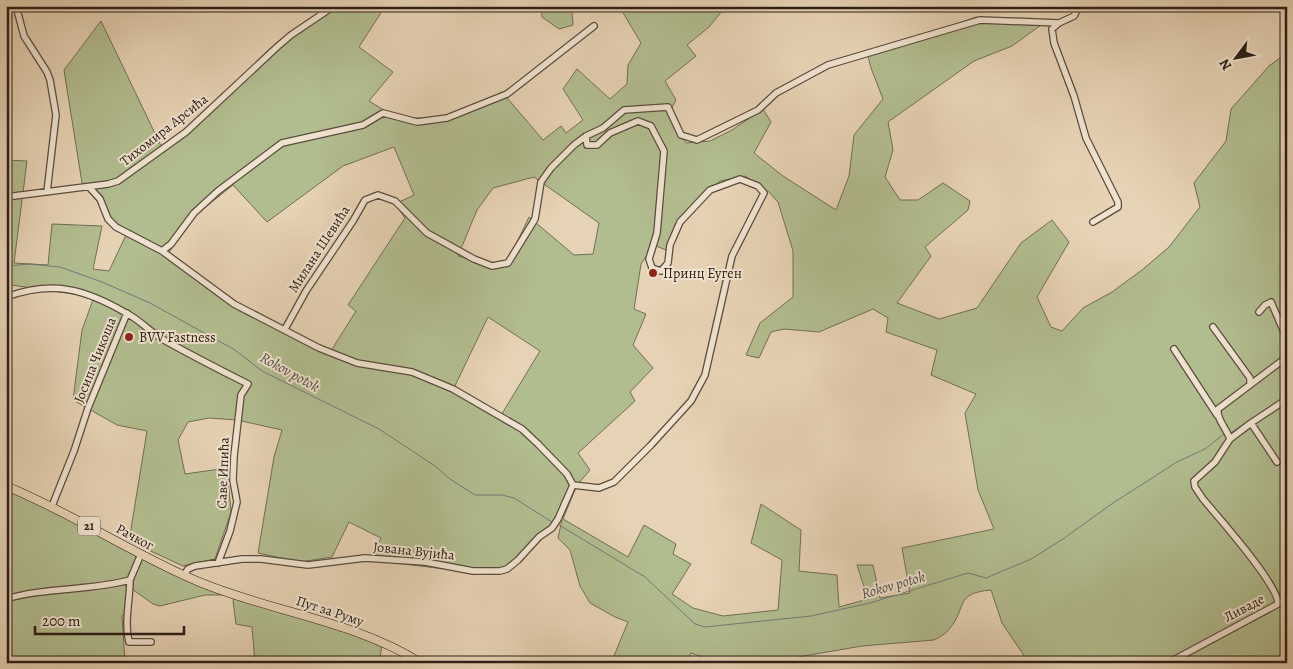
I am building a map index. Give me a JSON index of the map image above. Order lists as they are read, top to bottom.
{
  "streets": {
    "main road": ["21", "Рачког", "Пут за Руму"],
    "street": [
      "Тихомира Арсића",
      "Милана Шевића",
      "Јосипа Чикоша",
      "Саве Ипића",
      "Јована Вујића",
      "Ливаде"
    ]
  },
  "crossings": [
    ["Јосипа Чикоша", "Саве Ипића"],
    ["Јосипа Чикоша", "Рачког"],
    ["Саве Ипића", "Јована Вујића"],
    ["Рачког", "Јована Вујића"],
    ["Рачког", "Пут за Руму"]
  ],
  "water": ["Rokov potok"],
  "places": ["Принц Еуген", "BVV Fastness"],
  "scale_bar": "200 m",
  "north": "bottom left"
}
